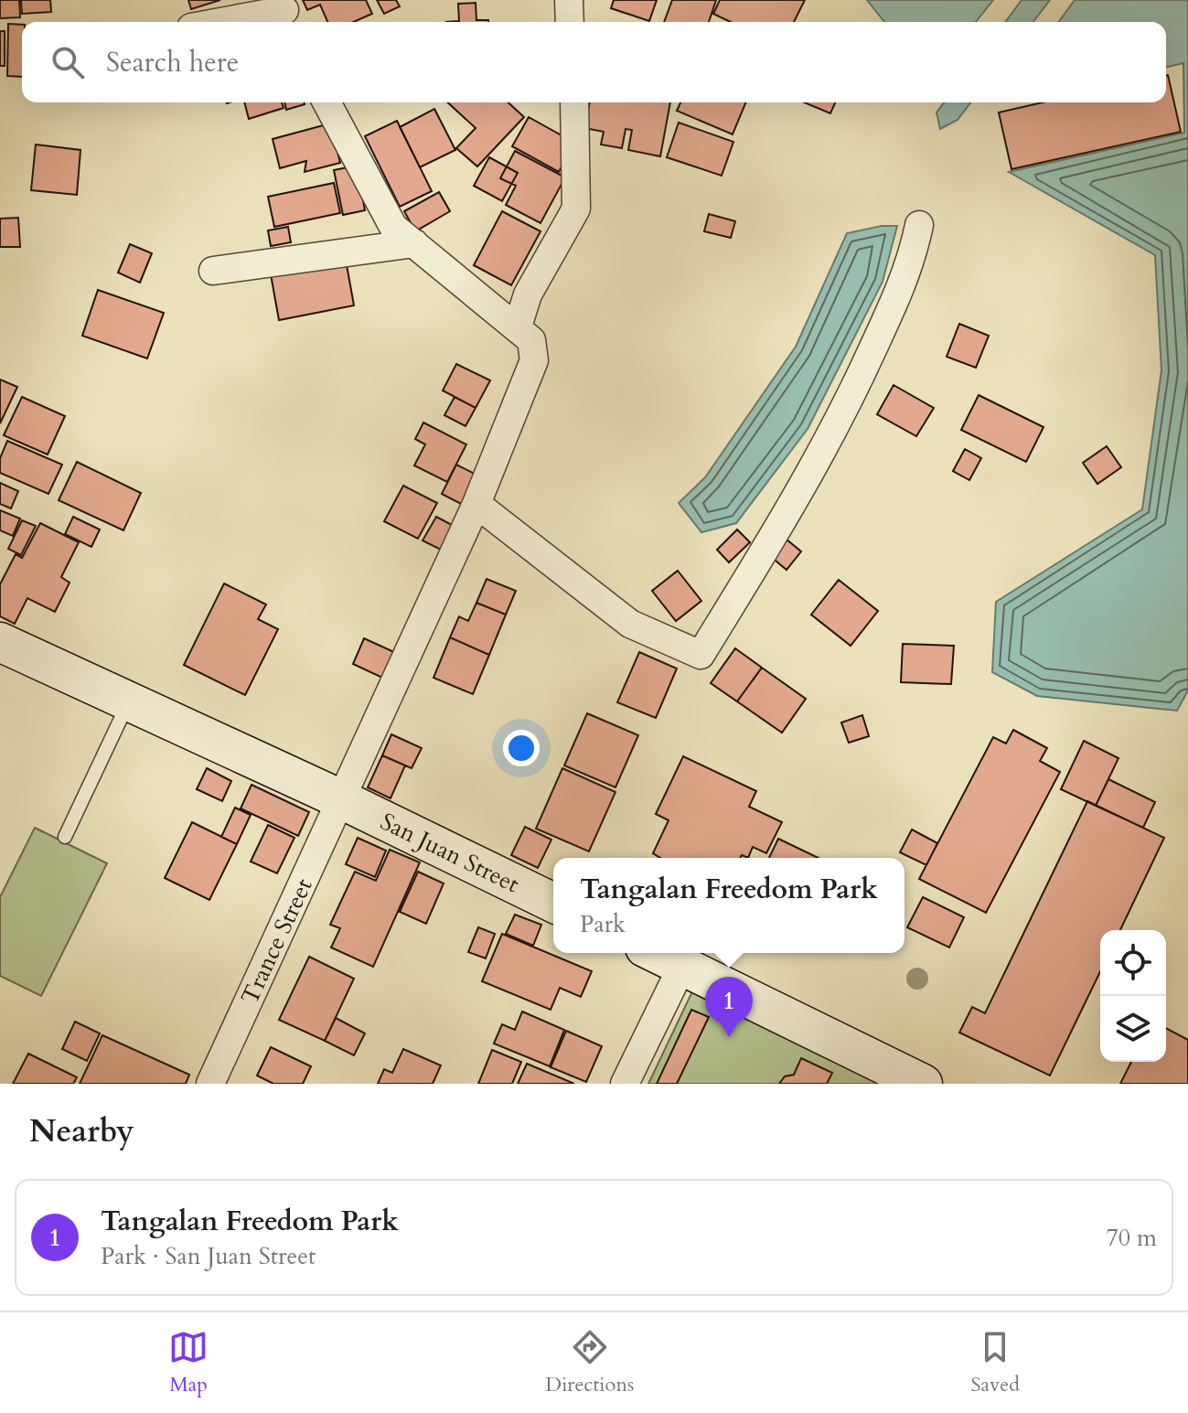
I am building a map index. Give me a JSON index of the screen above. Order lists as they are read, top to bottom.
{
  "streets": {
    "street": ["San Juan Street", "Trance Street"]
  },
  "crossings": [
    ["San Juan Street", "Trance Street"]
  ],
  "page": {
    "search": "Search here",
    "popup": ["Tangalan Freedom Park", "Park"],
    "pins": "1",
    "heading": "Nearby",
    "list": [
      {
        "mark": "1",
        "name": "Tangalan Freedom Park",
        "note": "Park · San Juan Street",
        "value": "70 m"
      }
    ],
    "nav": ["Map", "Directions", "Saved"]
  }
}
